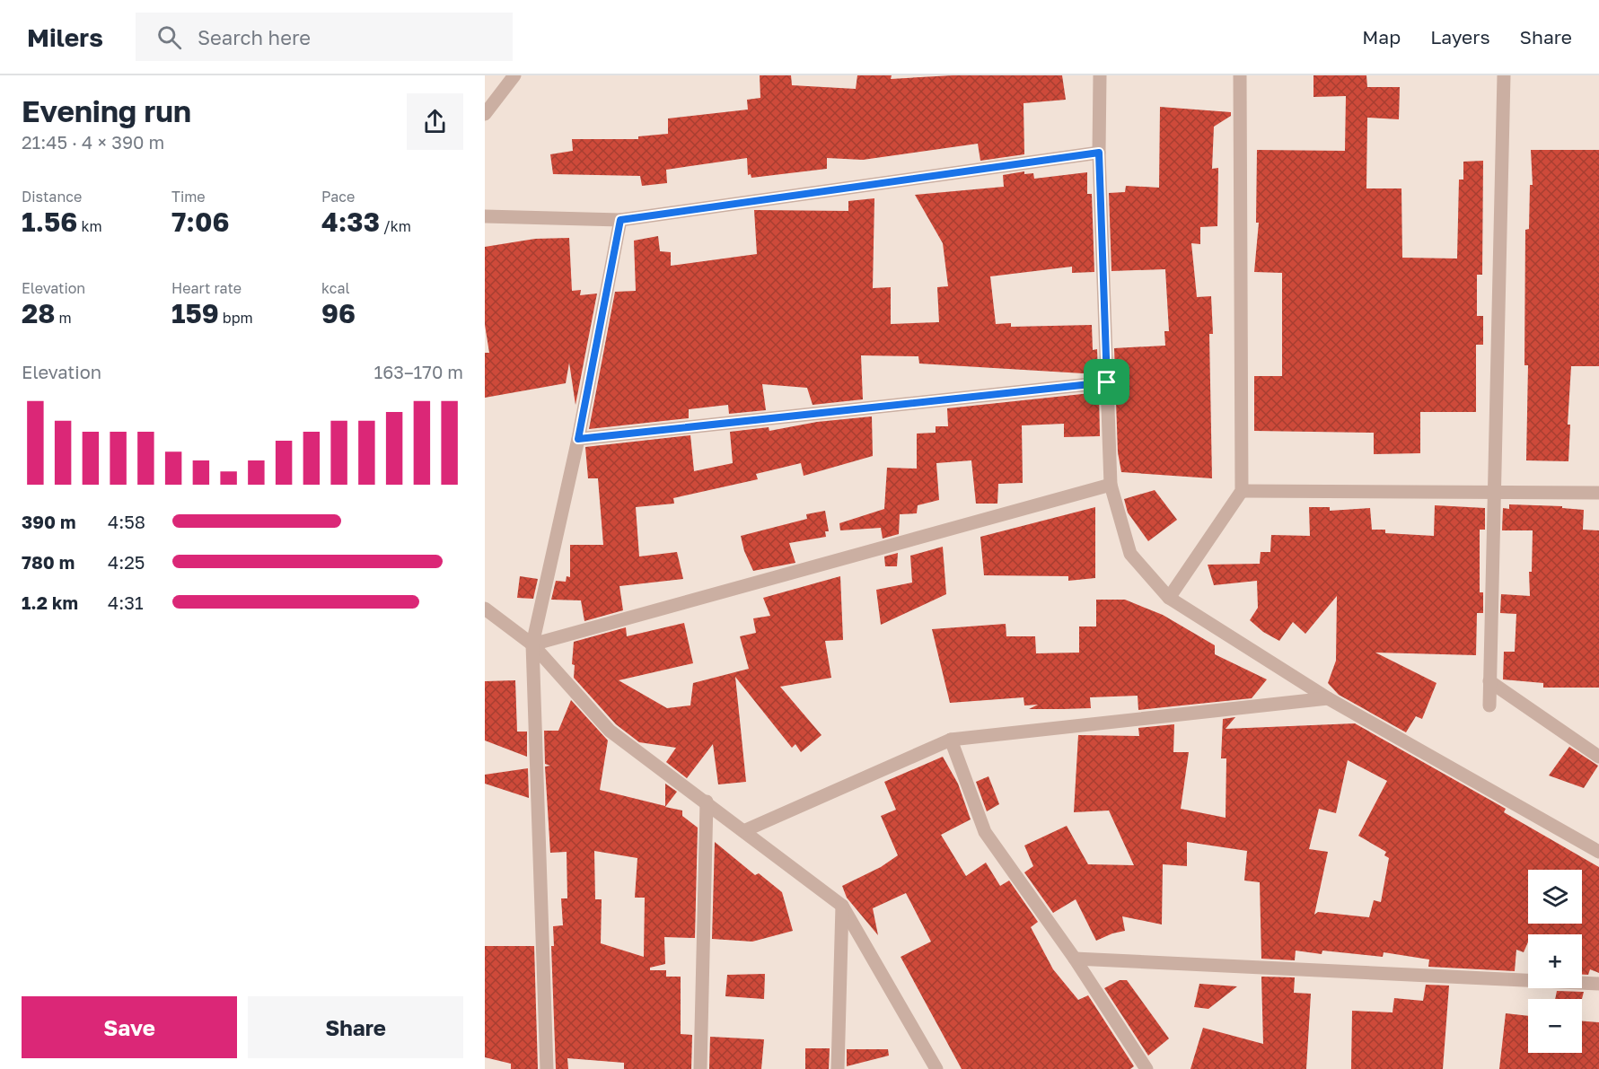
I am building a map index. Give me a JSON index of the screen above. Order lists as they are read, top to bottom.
{
  "page": {
    "header": "Milers",
    "search": "Search here",
    "nav": ["Map", "Layers", "Share"],
    "heading": ["Evening run", "21:45 · 4 × 390 m"],
    "stats": [
      ["Distance", "1.56 km"],
      ["Time", "7:06"],
      ["Pace", "4:33 /km"],
      ["Elevation", "28 m"],
      ["Heart rate", "159 bpm"],
      ["kcal", "96"]
    ],
    "chart": ["Elevation", "163–170 m"],
    "list": [
      {
        "name": "390 m",
        "note": "4:58"
      },
      {
        "name": "780 m",
        "note": "4:25"
      },
      {
        "name": "1.2 km",
        "note": "4:31"
      }
    ],
    "map_buttons": ["+", "−"],
    "buttons": ["Save", "Share"]
  }
}
